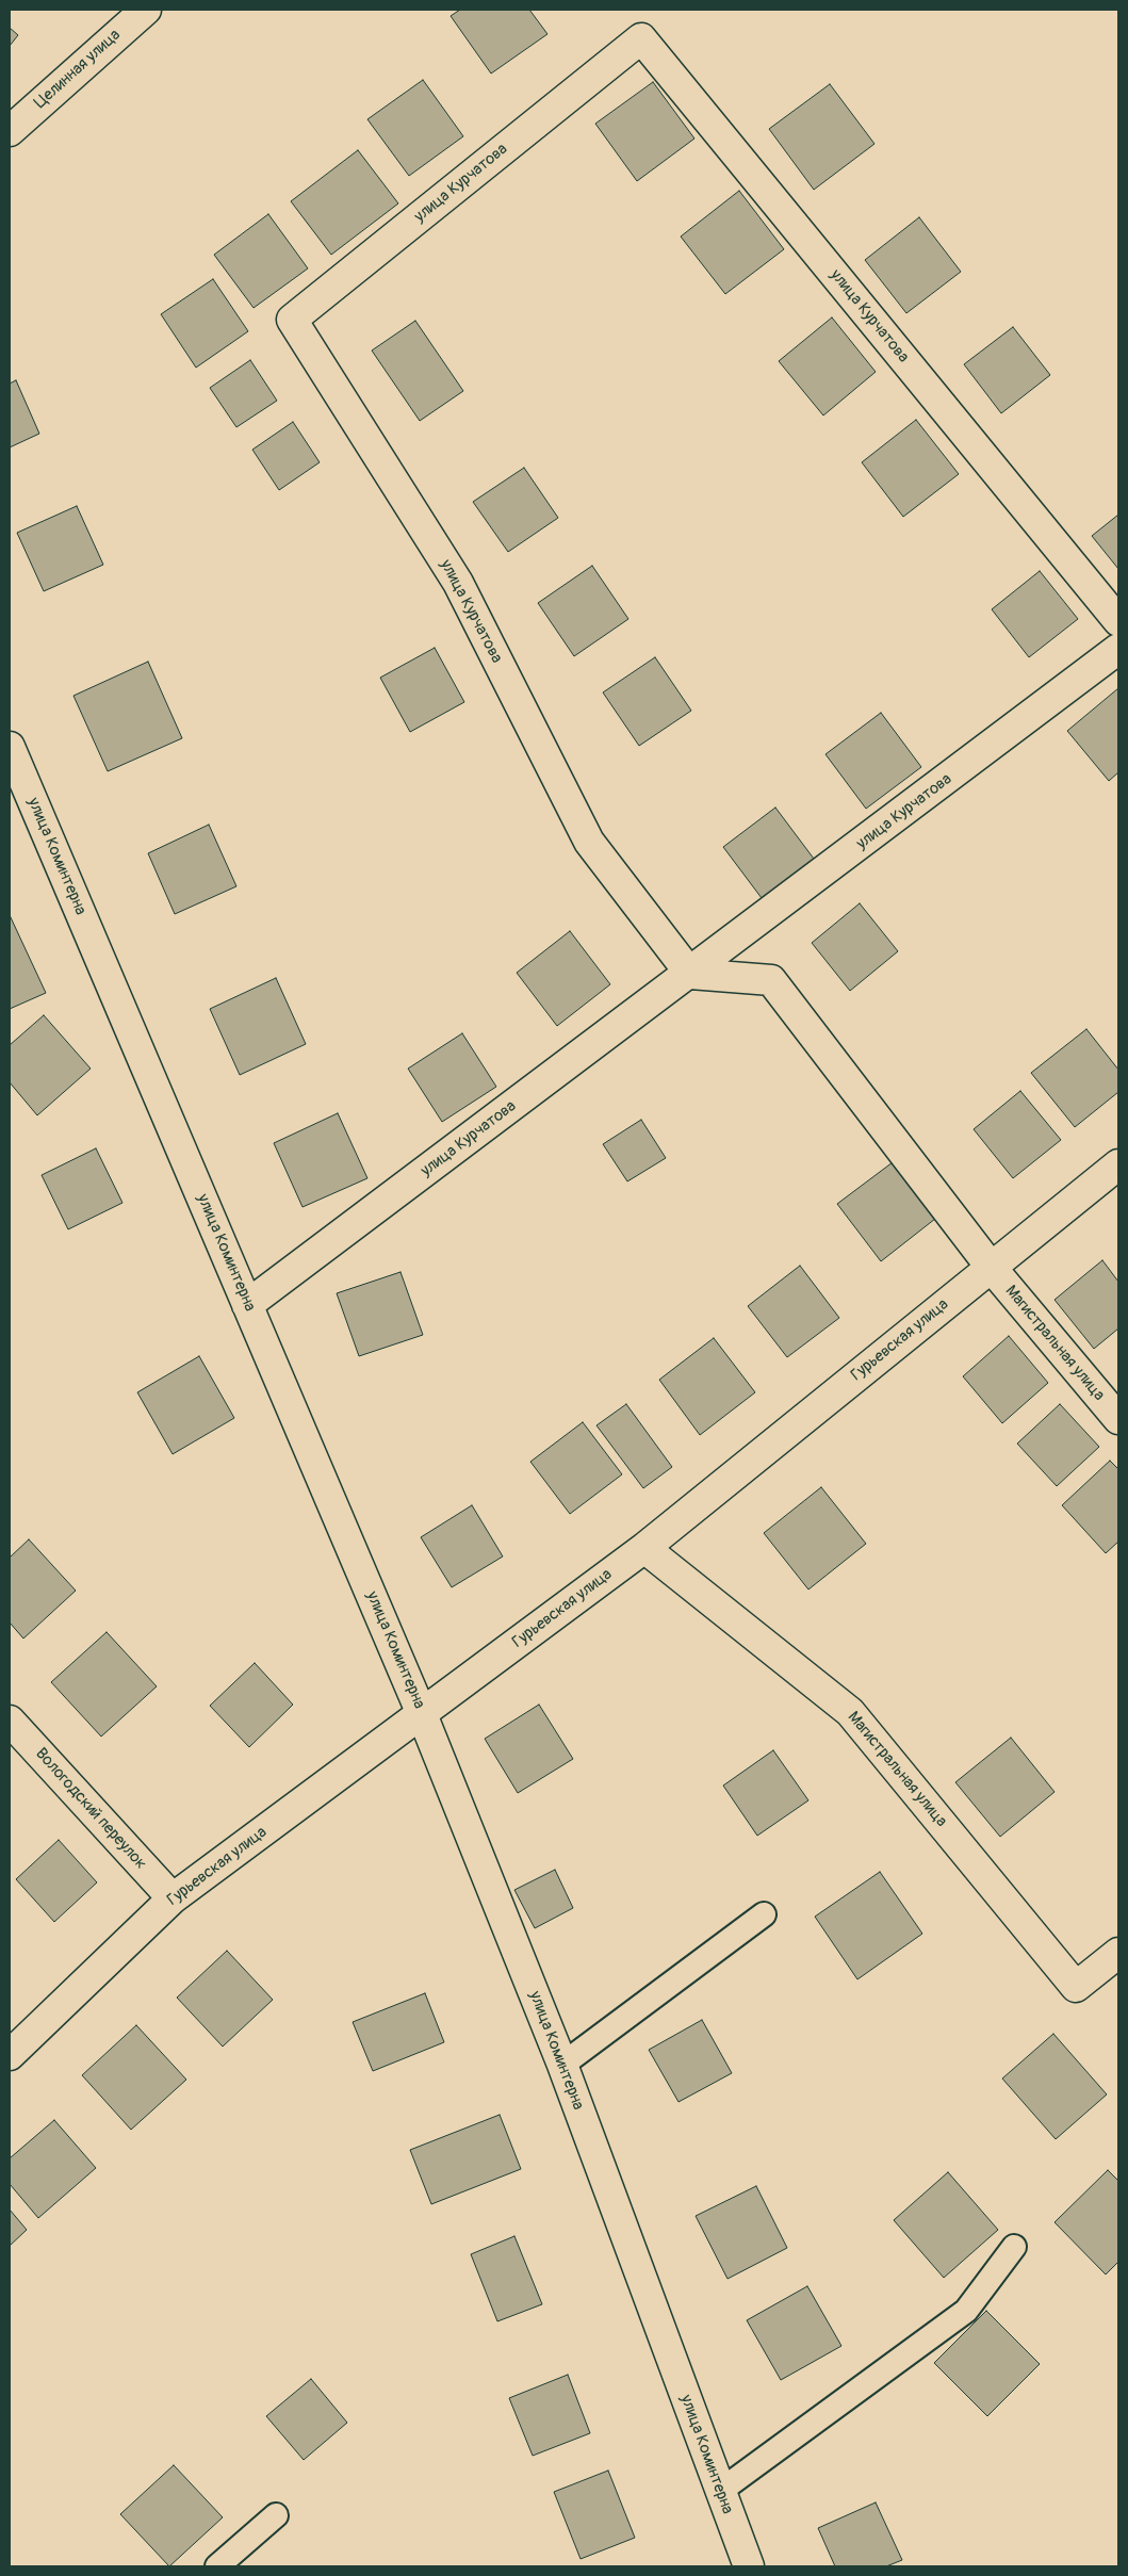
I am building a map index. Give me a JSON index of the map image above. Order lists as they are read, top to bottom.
{
  "streets": {
    "street": [
      "Целинная улица",
      "улица Курчатова",
      "улица Коминтерна",
      "Гурьевская улица",
      "Магистральная улица",
      "Вологодский переулок"
    ]
  },
  "crossings": [
    ["улица Курчатова", "улица Коминтерна"],
    ["улица Коминтерна", "Гурьевская улица"],
    ["Гурьевская улица", "Магистральная улица"],
    ["Гурьевская улица", "Вологодский переулок"]
  ]
}
